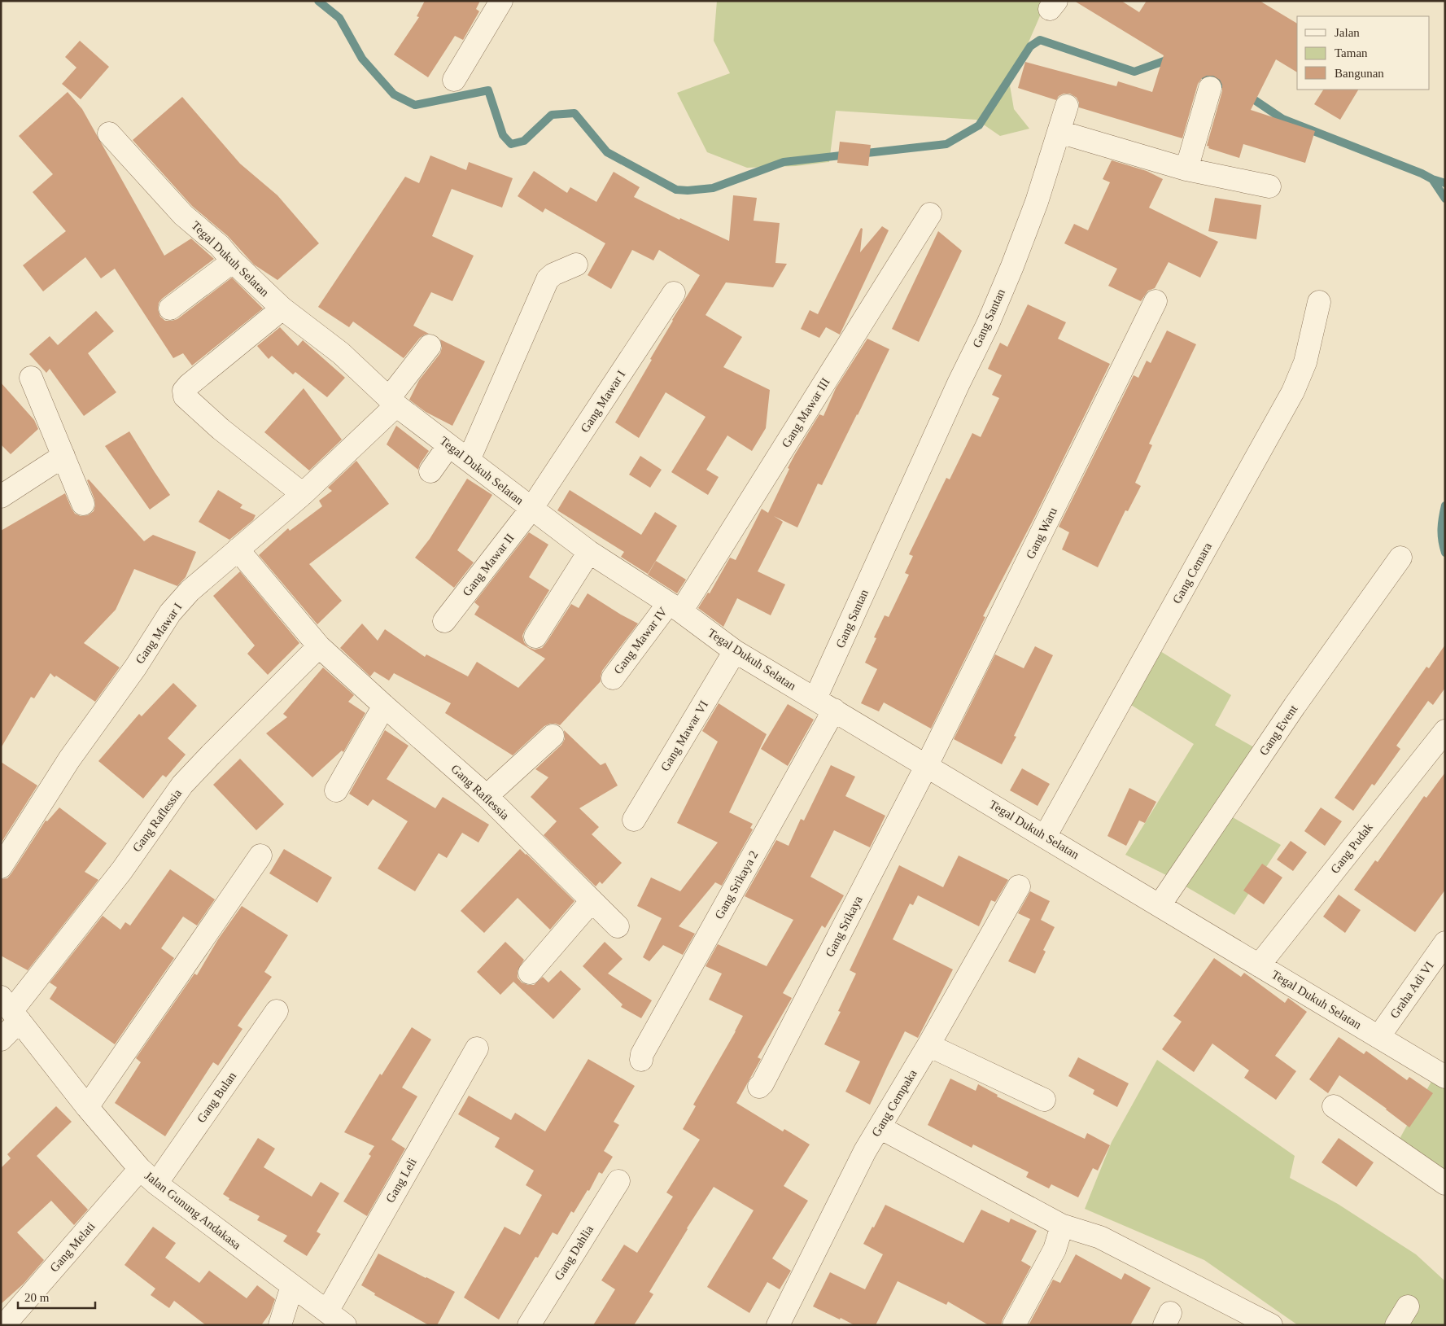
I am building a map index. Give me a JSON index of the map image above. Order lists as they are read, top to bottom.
{
  "streets": {
    "street": [
      "Tegal Dukuh Selatan",
      "Gang Santan",
      "Gang Mawar I",
      "Gang Mawar III",
      "Gang Waru",
      "Gang Mawar II",
      "Gang Cemara",
      "Gang Mawar IV",
      "Gang Event",
      "Gang Mawar VI",
      "Gang Raflessia",
      "Gang Pudak",
      "Gang Srikaya 2",
      "Gang Srikaya",
      "Graha Adi VI",
      "Gang Bulan",
      "Gang Cempaka",
      "Gang Leli",
      "Jalan Gunung Andakasa",
      "Gang Melati",
      "Gang Dahlia"
    ]
  },
  "crossings": [
    ["Tegal Dukuh Selatan", "Gang Santan"],
    ["Tegal Dukuh Selatan", "Gang Mawar I"],
    ["Tegal Dukuh Selatan", "Gang Mawar III"],
    ["Tegal Dukuh Selatan", "Gang Waru"],
    ["Tegal Dukuh Selatan", "Gang Mawar II"],
    ["Tegal Dukuh Selatan", "Gang Cemara"],
    ["Tegal Dukuh Selatan", "Gang Mawar IV"],
    ["Tegal Dukuh Selatan", "Gang Event"],
    ["Tegal Dukuh Selatan", "Gang Mawar VI"],
    ["Tegal Dukuh Selatan", "Gang Pudak"],
    ["Tegal Dukuh Selatan", "Gang Srikaya 2"],
    ["Tegal Dukuh Selatan", "Gang Srikaya"],
    ["Tegal Dukuh Selatan", "Graha Adi VI"],
    ["Gang Mawar I", "Gang Mawar II"],
    ["Gang Mawar I", "Gang Raflessia"],
    ["Gang Mawar III", "Gang Mawar IV"],
    ["Gang Waru", "Gang Srikaya"],
    ["Gang Raflessia", "Jalan Gunung Andakasa"],
    ["Gang Bulan", "Jalan Gunung Andakasa"],
    ["Gang Leli", "Jalan Gunung Andakasa"],
    ["Jalan Gunung Andakasa", "Gang Melati"]
  ],
  "legend": ["Jalan", "Taman", "Bangunan"],
  "scale_bar": "20 m"
}
